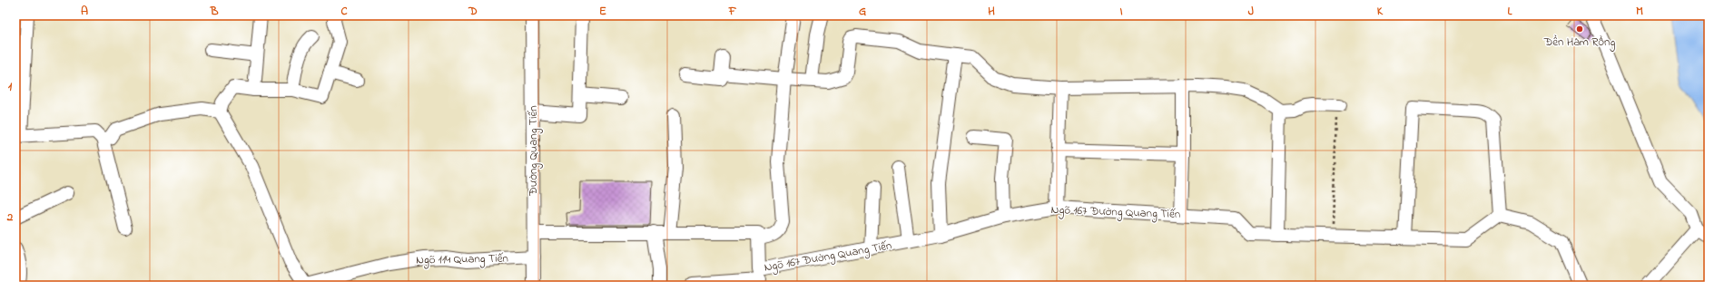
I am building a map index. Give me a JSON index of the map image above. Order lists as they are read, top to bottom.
{
  "streets": {
    "street": ["Đường Quang Tiến", "Ngõ 167 Đường Quang Tiến", "Ngõ 114 Quang Tiến"]
  },
  "crossings": [
    ["Đường Quang Tiến", "Ngõ 114 Quang Tiến"]
  ],
  "places": ["Đền Hàm Rồng"],
  "grid": {
    "columns": [
      "A",
      "B",
      "C",
      "D",
      "E",
      "F",
      "G",
      "H",
      "I",
      "J",
      "K",
      "L",
      "M"
    ],
    "rows": ["1", "2"]
  }
}
